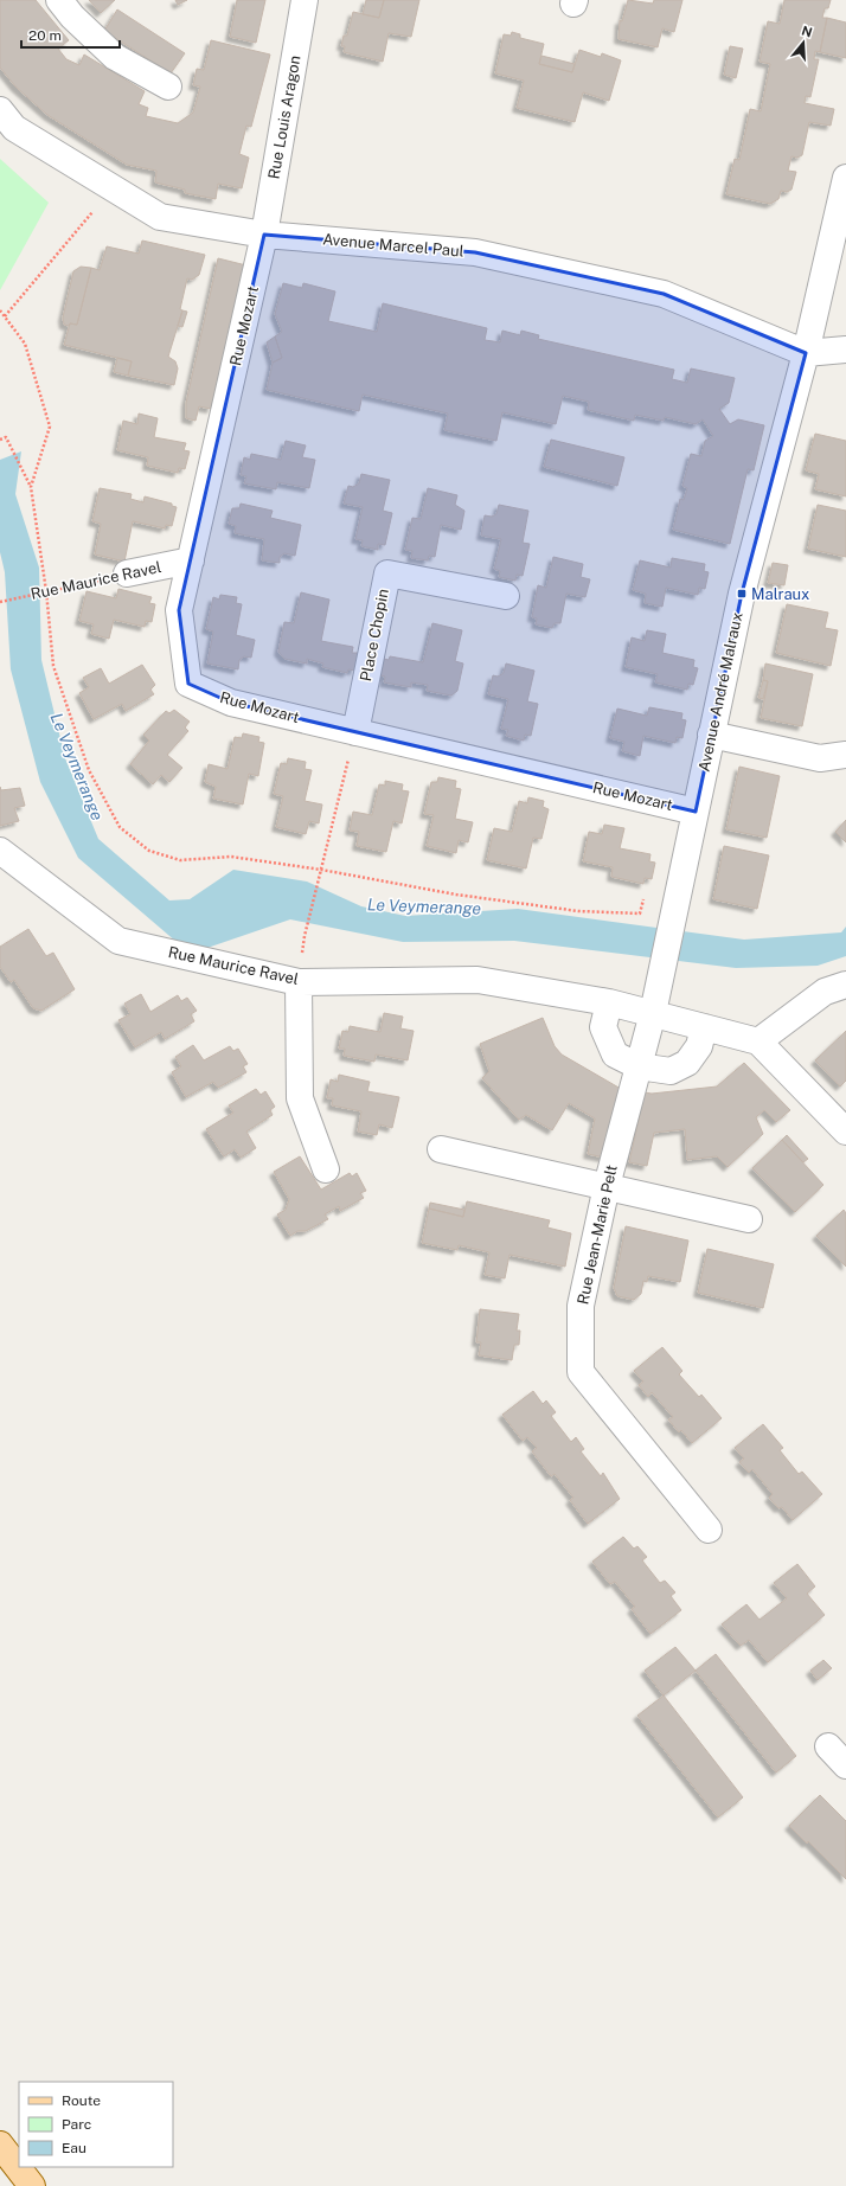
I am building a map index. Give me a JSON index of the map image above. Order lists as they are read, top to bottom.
{
  "streets": {
    "street": [
      "Rue Louis Aragon",
      "Avenue Marcel Paul",
      "Rue Mozart",
      "Rue Maurice Ravel",
      "Place Chopin",
      "Avenue André Malraux",
      "Rue Jean-Marie Pelt"
    ]
  },
  "crossings": [
    ["Rue Louis Aragon", "Avenue Marcel Paul"],
    ["Rue Louis Aragon", "Rue Mozart"],
    ["Avenue Marcel Paul", "Rue Mozart"],
    ["Avenue Marcel Paul", "Avenue André Malraux"],
    ["Rue Mozart", "Rue Maurice Ravel"],
    ["Rue Mozart", "Place Chopin"],
    ["Rue Mozart", "Avenue André Malraux"],
    ["Rue Maurice Ravel", "Avenue André Malraux"],
    ["Rue Maurice Ravel", "Rue Jean-Marie Pelt"],
    ["Avenue André Malraux", "Rue Jean-Marie Pelt"]
  ],
  "water": ["Le Veymerange"],
  "places": {
    "transit": ["Malraux"]
  },
  "legend": ["Route", "Parc", "Eau"],
  "scale_bar": "20 m",
  "north": "top"
}
